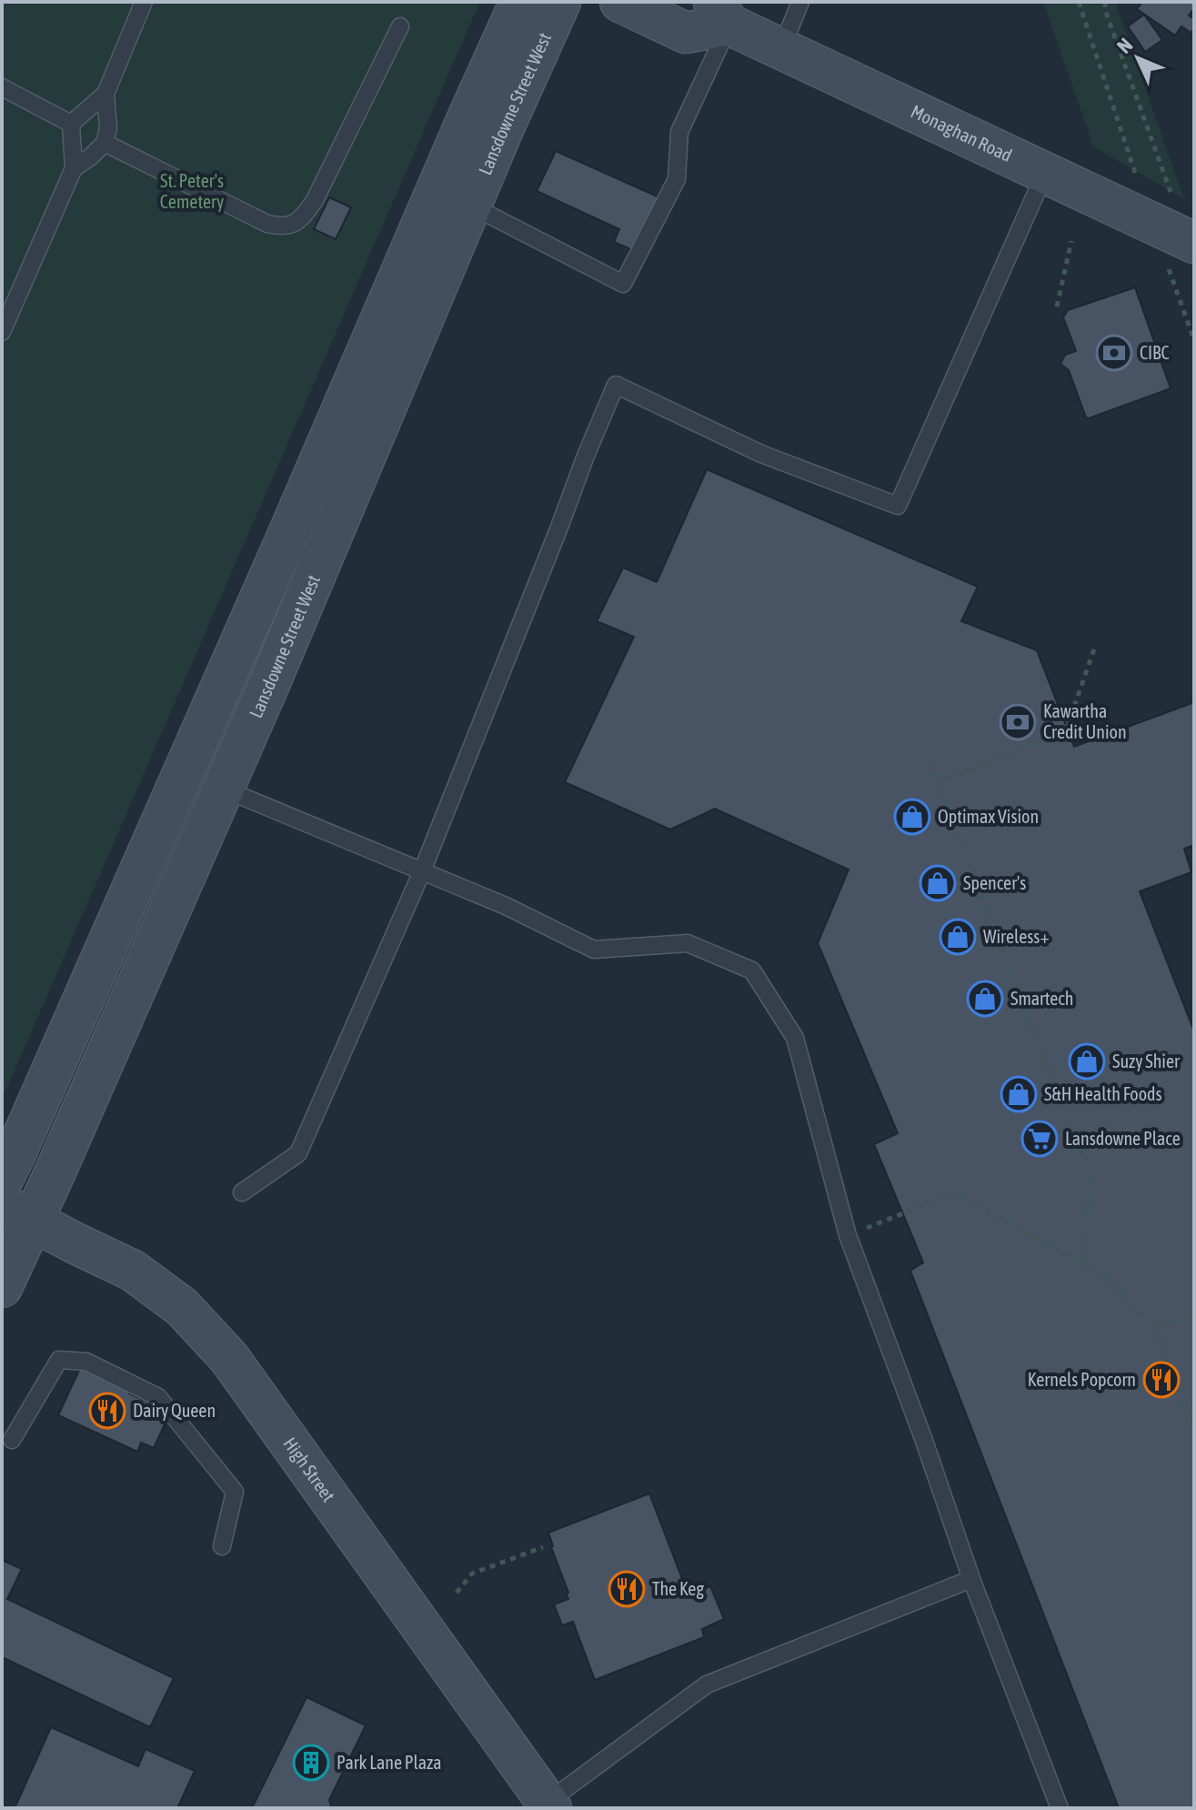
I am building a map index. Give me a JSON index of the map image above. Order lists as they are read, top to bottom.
{
  "streets": {
    "main road": ["Lansdowne Street West", "Monaghan Road", "High Street"]
  },
  "crossings": [
    ["Lansdowne Street West", "High Street"]
  ],
  "parks": ["St. Peter's Cemetery"],
  "places": {
    "bank": ["CIBC", "Kawartha Credit Union"],
    "shop": [
      "Optimax Vision",
      "Spencer's",
      "Wireless+",
      "Smartech",
      "Suzy Shier",
      "S&H Health Foods"
    ],
    "supermarket": ["Lansdowne Place"],
    "restaurant": ["Kernels Popcorn", "Dairy Queen", "The Keg"],
    "building": ["Park Lane Plaza"]
  },
  "north": "top left"
}
